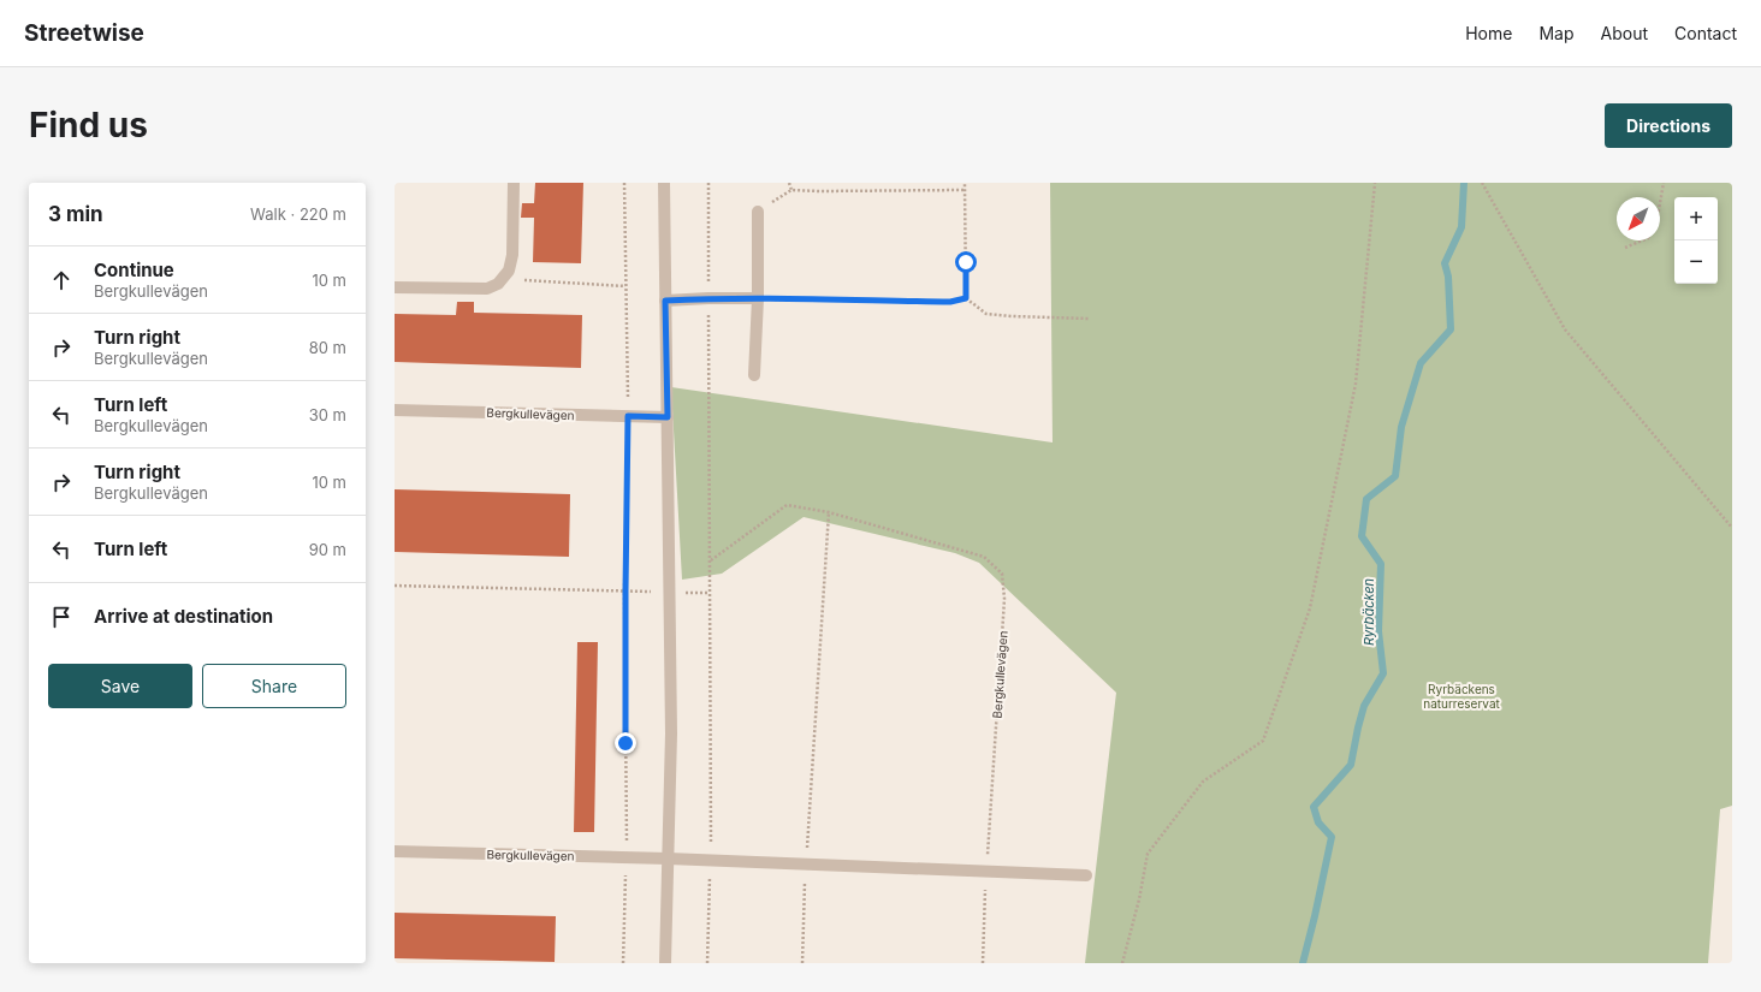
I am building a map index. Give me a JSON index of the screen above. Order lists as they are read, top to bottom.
{
  "streets": {
    "street": ["Bergkullevägen"]
  },
  "water": ["Ryrbäcken"],
  "parks": ["Ryrbäckens naturreservat"],
  "north": "bottom left",
  "page": {
    "header": "Streetwise",
    "nav": [
      "Home",
      "Map",
      "About",
      "Contact"
    ],
    "buttons": [
      "Directions",
      ["Save", "Share"]
    ],
    "title": "Find us",
    "heading": ["3 min", "Walk · 220 m"],
    "map_buttons": ["+", "−"],
    "list": [
      ["Continue", "Bergkullevägen", "10 m"],
      ["Turn right", "Bergkullevägen", "80 m"],
      ["Turn left", "Bergkullevägen", "30 m"],
      ["Turn right", "Bergkullevägen", "10 m"],
      ["Turn left", "90 m"],
      "Arrive at destination"
    ]
  }
}
